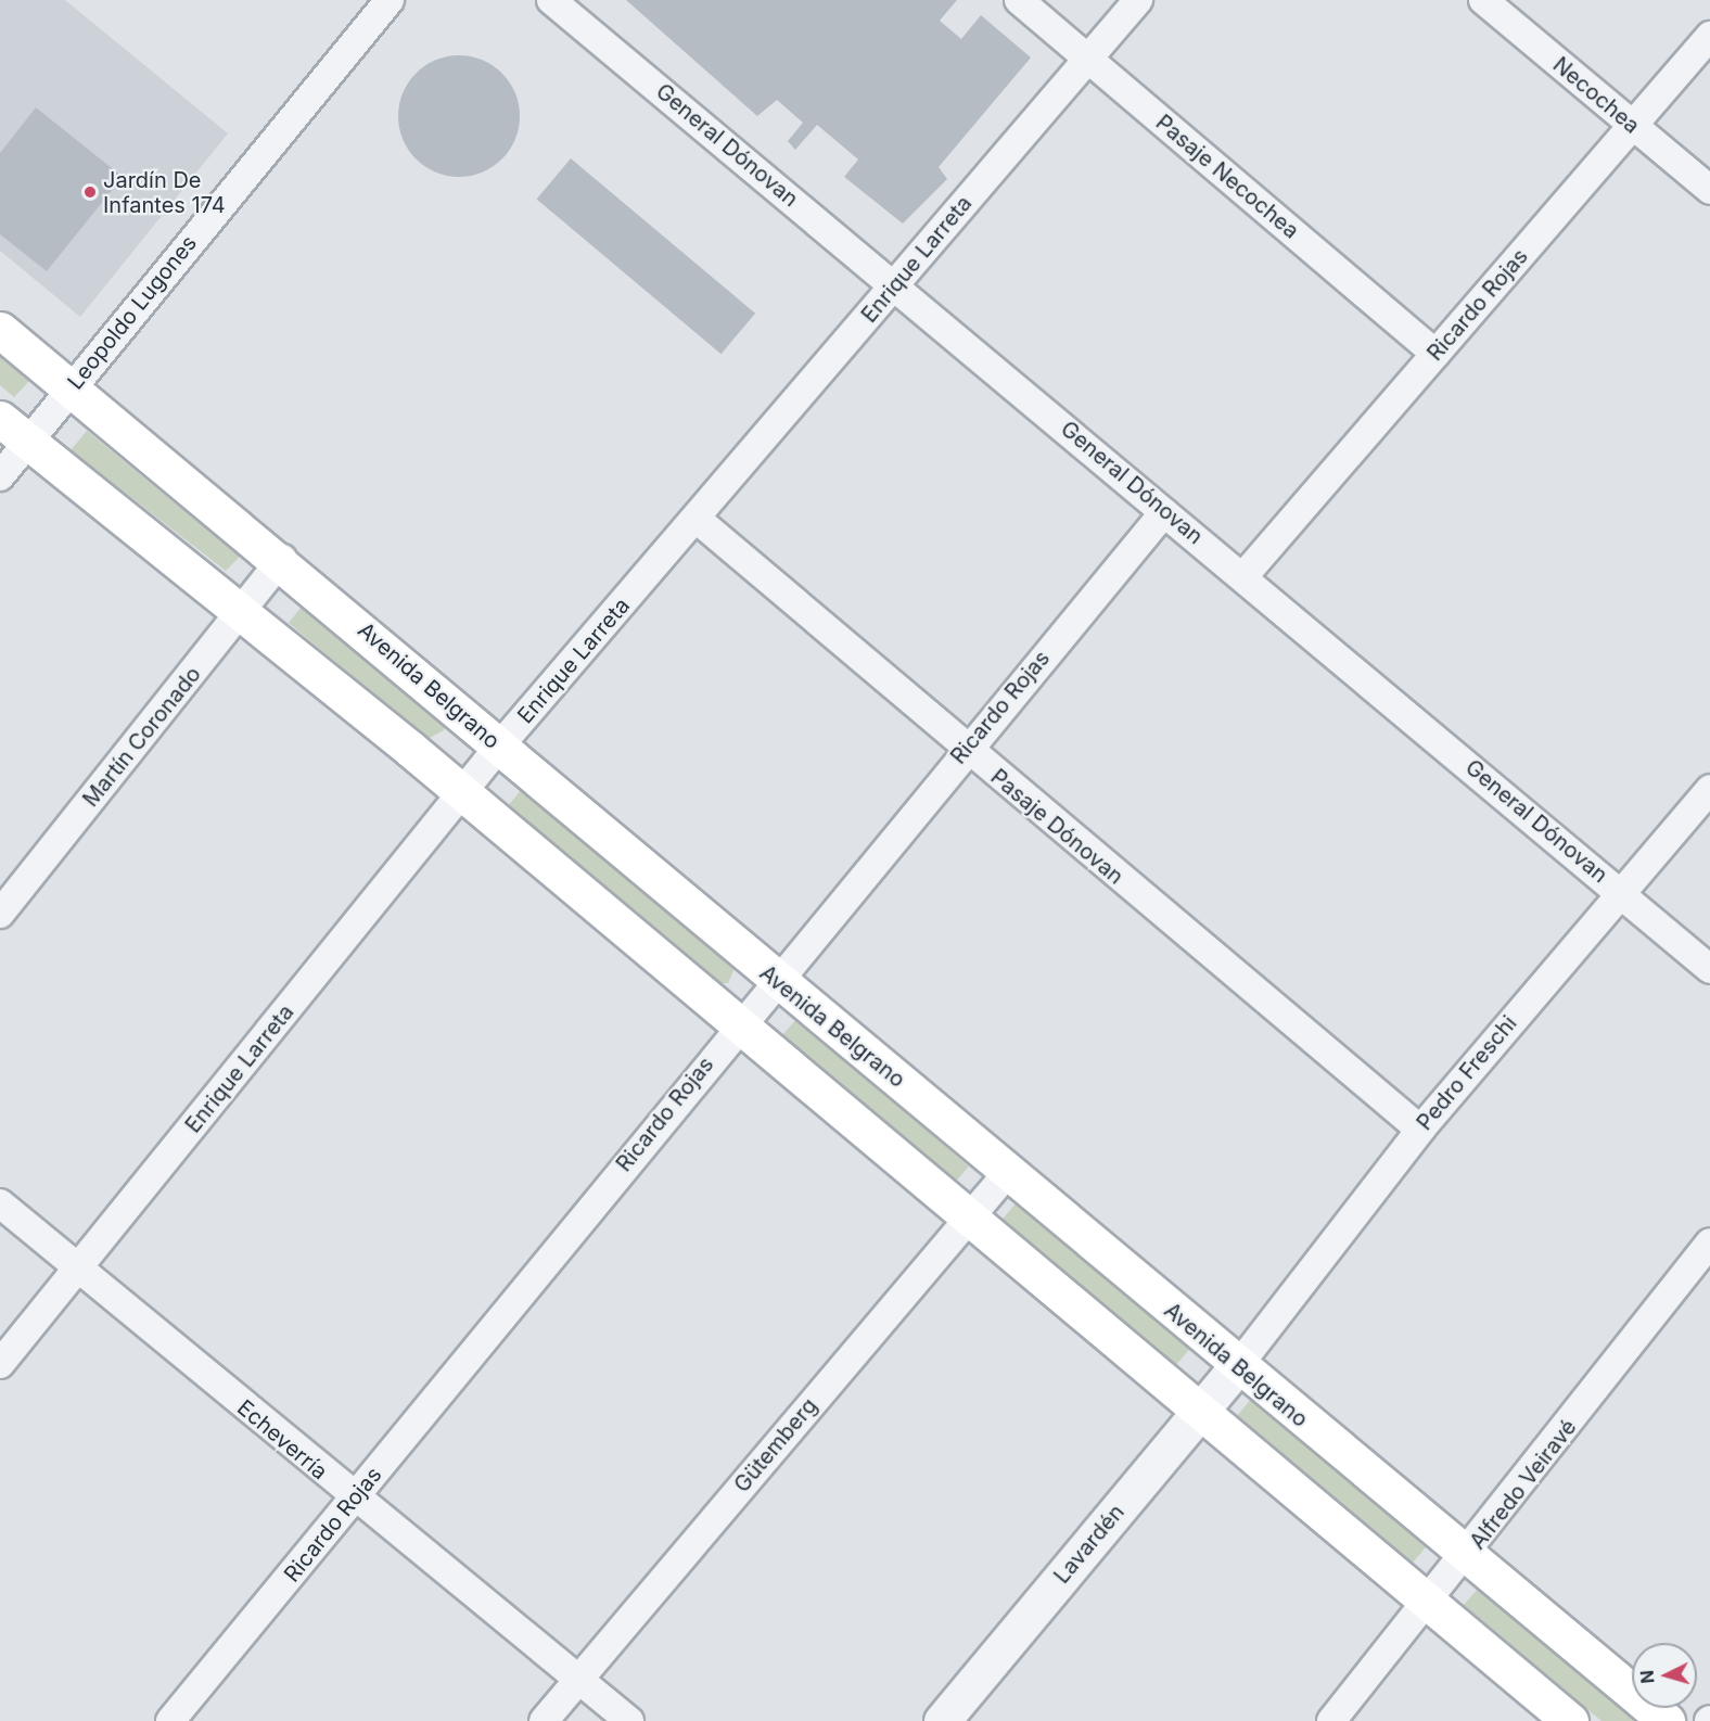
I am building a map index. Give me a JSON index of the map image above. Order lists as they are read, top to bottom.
{
  "streets": {
    "main road": ["Avenida Belgrano"],
    "street": [
      "Necochea",
      "General Dónovan",
      "Pasaje Necochea",
      "Enrique Larreta",
      "Ricardo Rojas",
      "Leopoldo Lugones",
      "Martín Coronado",
      "Pasaje Dónovan",
      "Pedro Freschi",
      "Echeverría",
      "Gütemberg",
      "Alfredo Veiravé",
      "Lavardén"
    ]
  },
  "crossings": [
    ["Necochea", "Ricardo Rojas"],
    ["General Dónovan", "Enrique Larreta"],
    ["General Dónovan", "Ricardo Rojas"],
    ["General Dónovan", "Pedro Freschi"],
    ["Pasaje Necochea", "Enrique Larreta"],
    ["Pasaje Necochea", "Ricardo Rojas"],
    ["Enrique Larreta", "Avenida Belgrano"],
    ["Enrique Larreta", "Pasaje Dónovan"],
    ["Enrique Larreta", "Echeverría"],
    ["Ricardo Rojas", "Avenida Belgrano"],
    ["Ricardo Rojas", "Pasaje Dónovan"],
    ["Ricardo Rojas", "Echeverría"],
    ["Leopoldo Lugones", "Avenida Belgrano"],
    ["Avenida Belgrano", "Martín Coronado"],
    ["Avenida Belgrano", "Pedro Freschi"],
    ["Avenida Belgrano", "Gütemberg"],
    ["Avenida Belgrano", "Alfredo Veiravé"],
    ["Avenida Belgrano", "Lavardén"],
    ["Pasaje Dónovan", "Pedro Freschi"],
    ["Pedro Freschi", "Lavardén"],
    ["Echeverría", "Gütemberg"]
  ],
  "places": ["Jardín De Infantes 174"],
  "north": "left"
}
